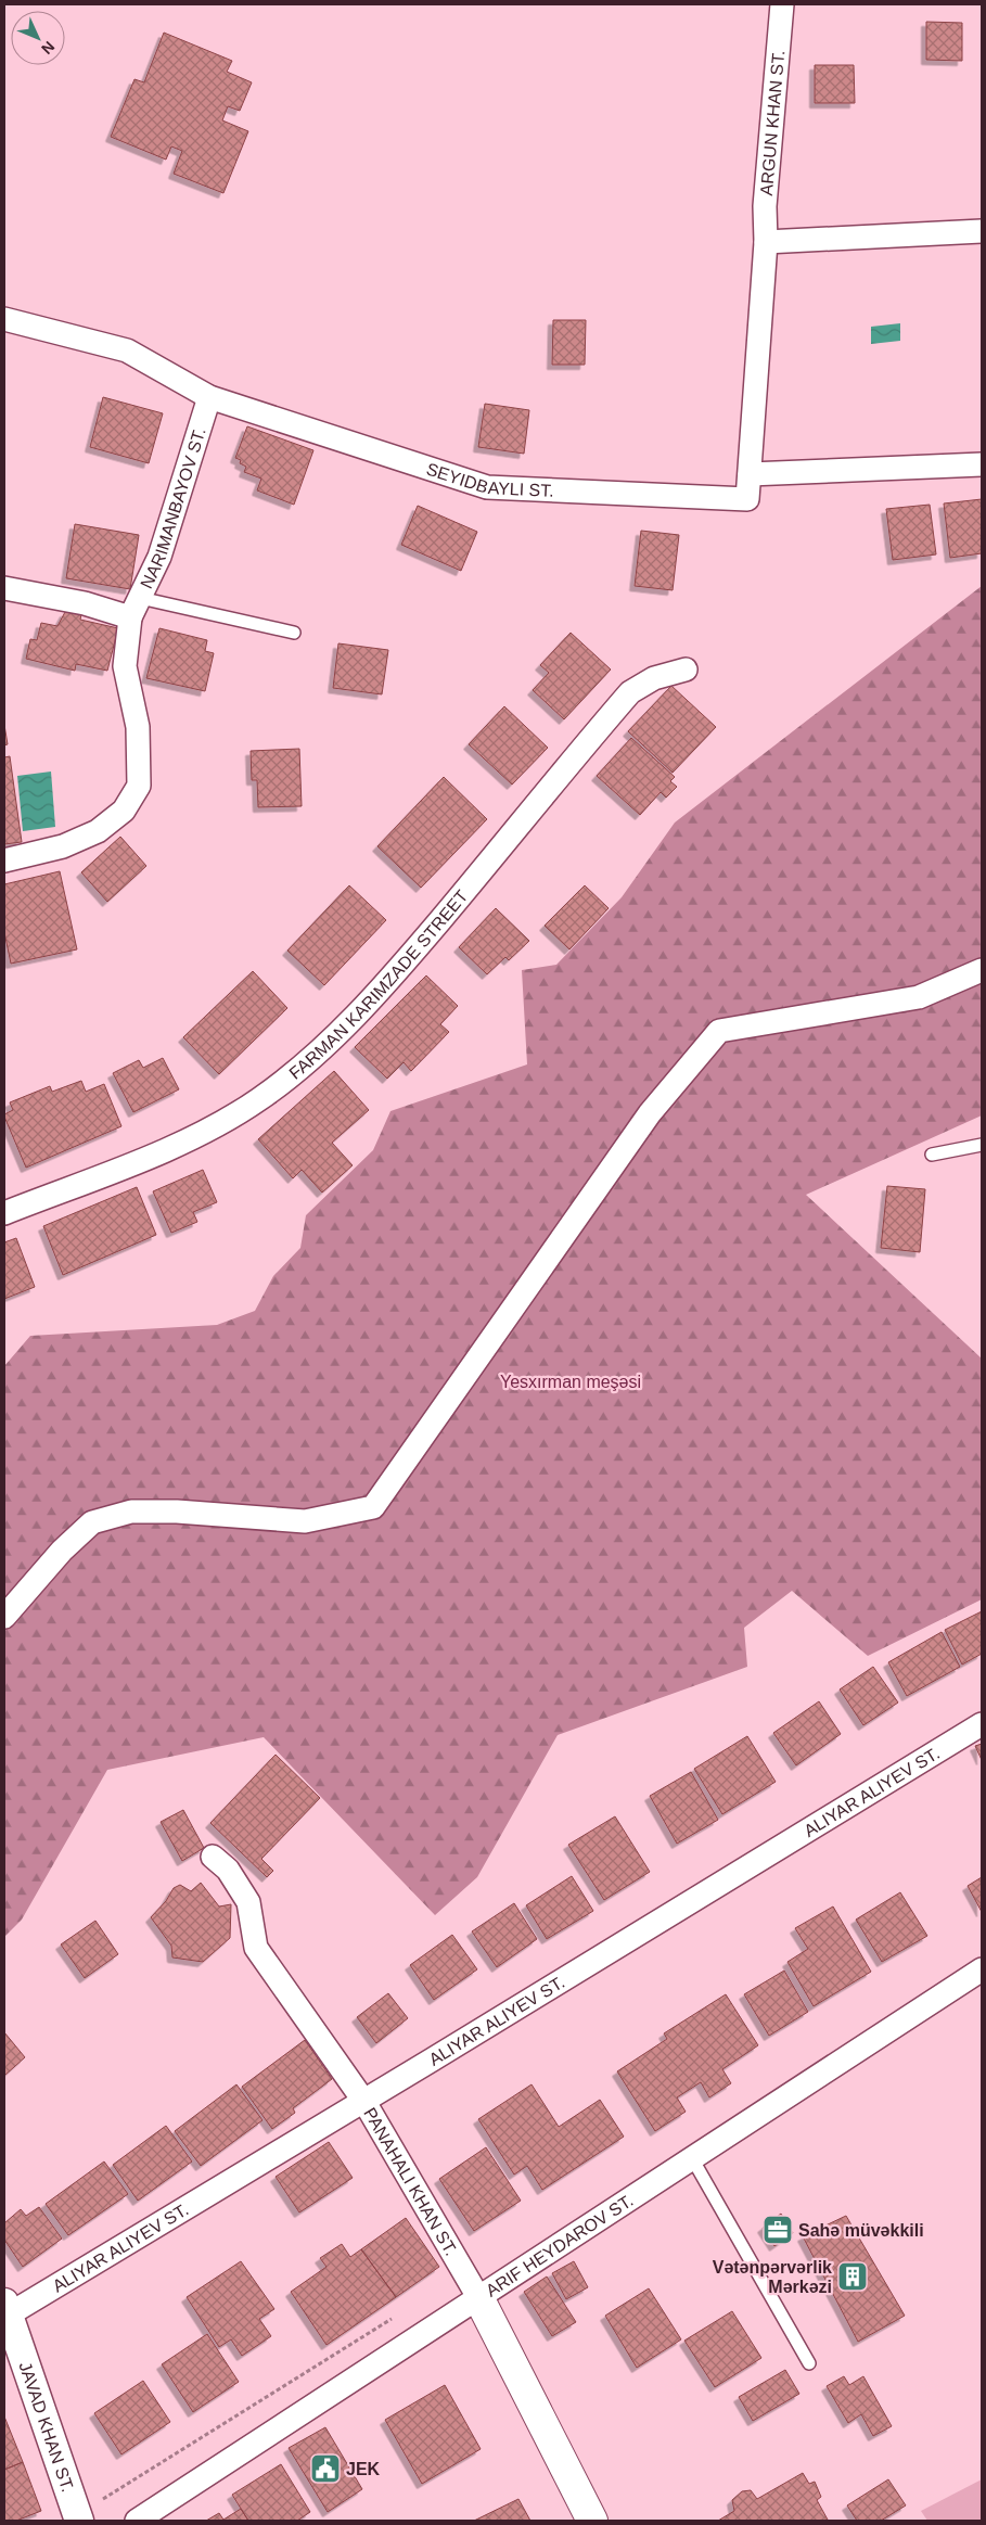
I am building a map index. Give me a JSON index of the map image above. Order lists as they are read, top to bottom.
{
  "streets": {
    "main road": ["PANAHALI KHAN ST."],
    "street": [
      "ARGUN KHAN ST.",
      "SEYIDBAYLI ST.",
      "NARIMANBAYOV ST.",
      "FARMAN KARIMZADE STREET",
      "ALIYAR ALIYEV ST.",
      "ARIF HEYDAROV ST.",
      "JAVAD KHAN ST."
    ]
  },
  "crossings": [
    ["ARGUN KHAN ST.", "SEYIDBAYLI ST."],
    ["SEYIDBAYLI ST.", "NARIMANBAYOV ST."],
    ["ALIYAR ALIYEV ST.", "PANAHALI KHAN ST."],
    ["ALIYAR ALIYEV ST.", "JAVAD KHAN ST."],
    ["PANAHALI KHAN ST.", "ARIF HEYDAROV ST."]
  ],
  "parks": ["Yesxırman meşəsi"],
  "places": {
    "office": ["Sahə müvəkkili"],
    "building": ["Vətənpərvərlik Mərkəzi"],
    "public building": ["JEK"]
  },
  "north": "bottom right"
}
